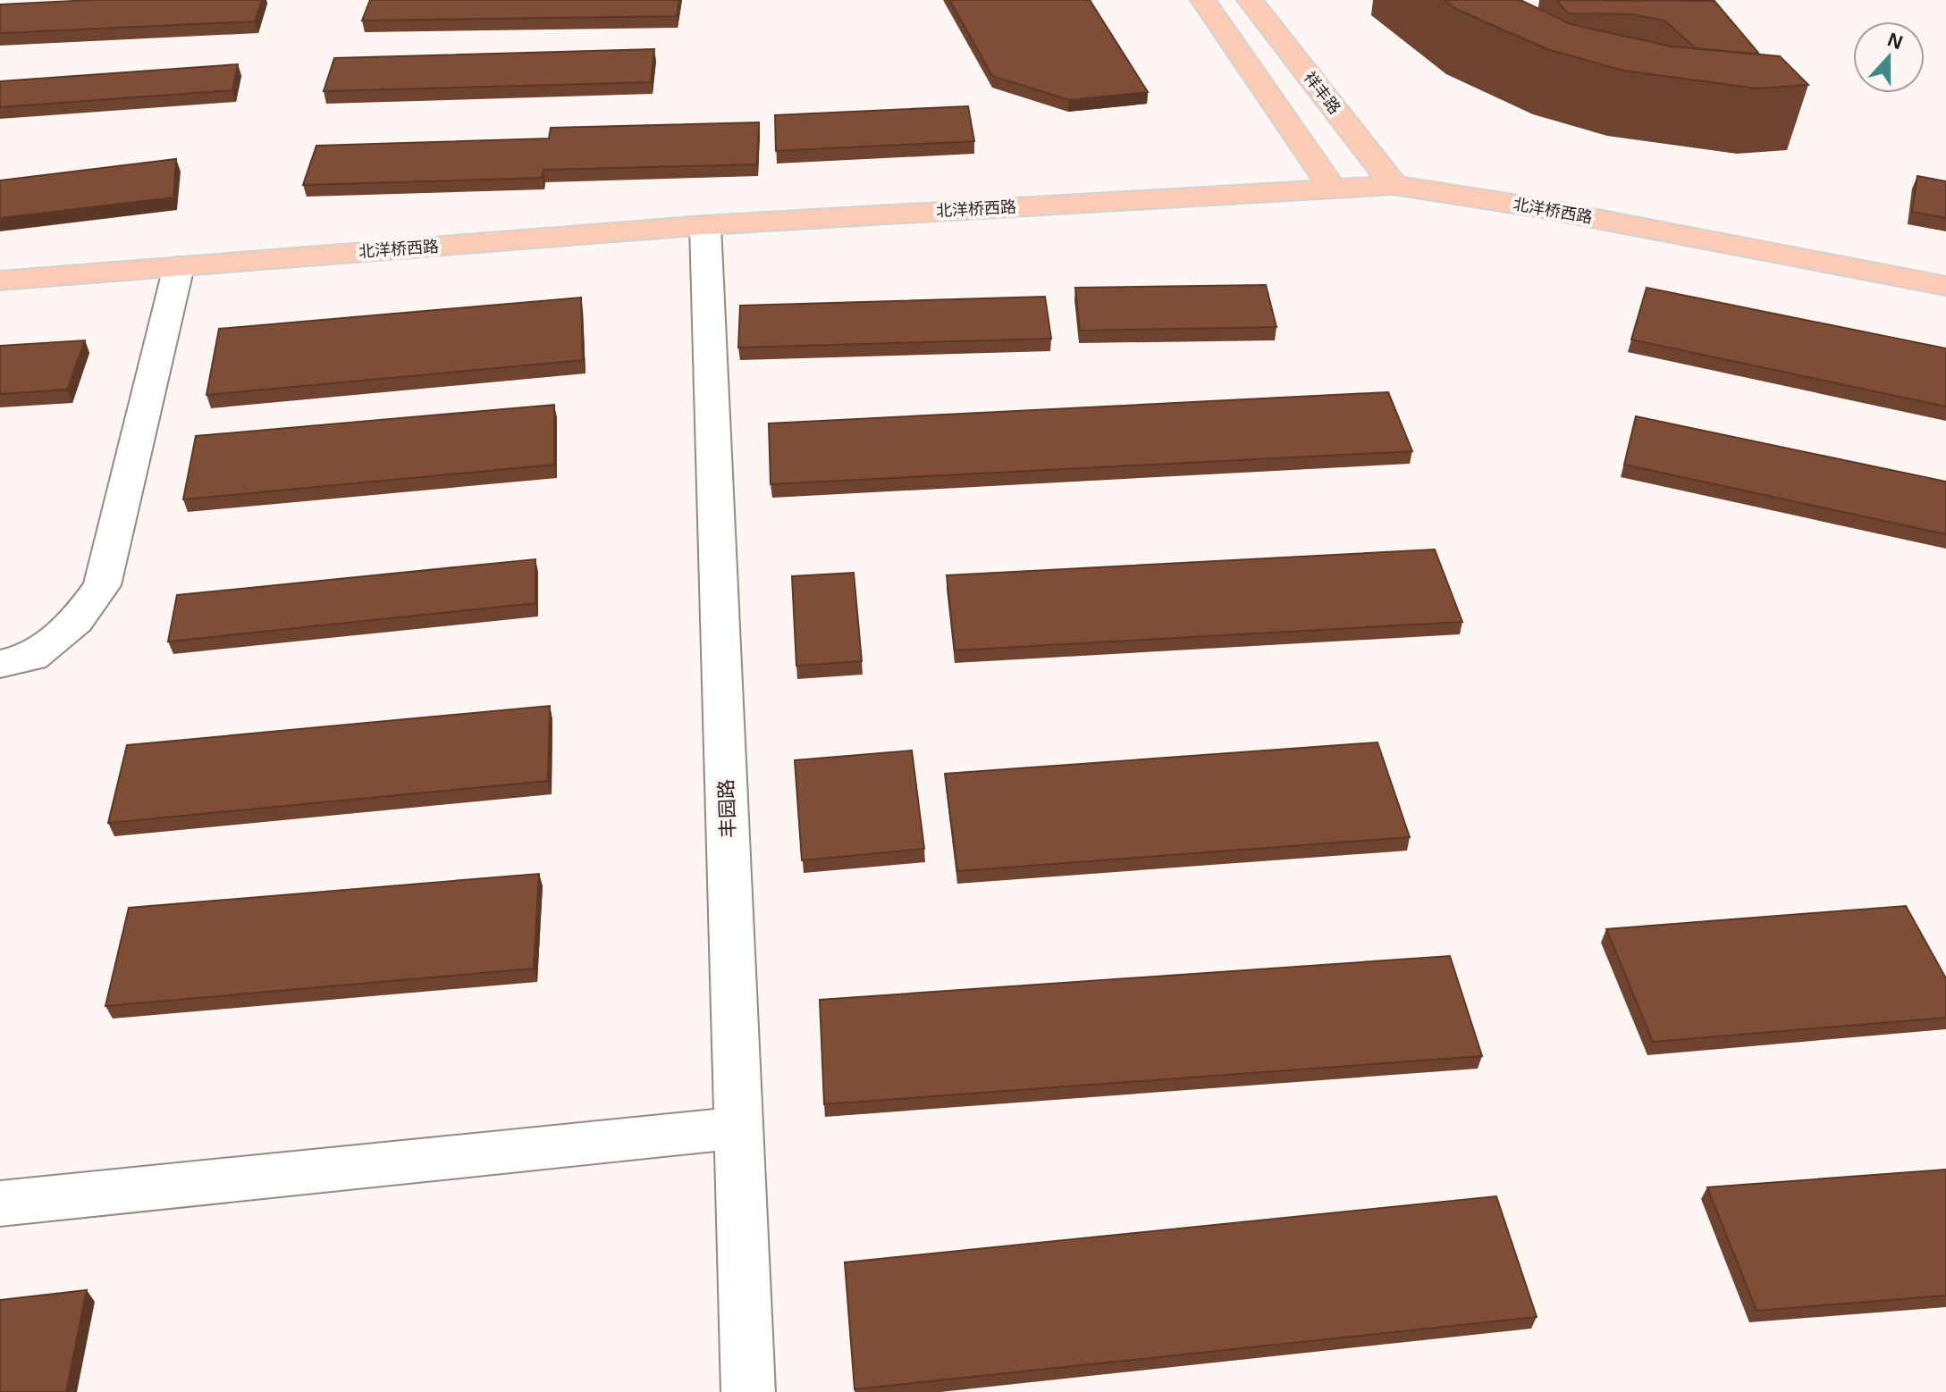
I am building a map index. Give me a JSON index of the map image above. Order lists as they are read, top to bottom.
{
  "streets": {
    "main road": ["祥丰路", "北洋桥西路"],
    "street": ["丰园路"]
  },
  "crossings": [
    ["祥丰路", "北洋桥西路"],
    ["北洋桥西路", "丰园路"]
  ],
  "north": "top"
}
